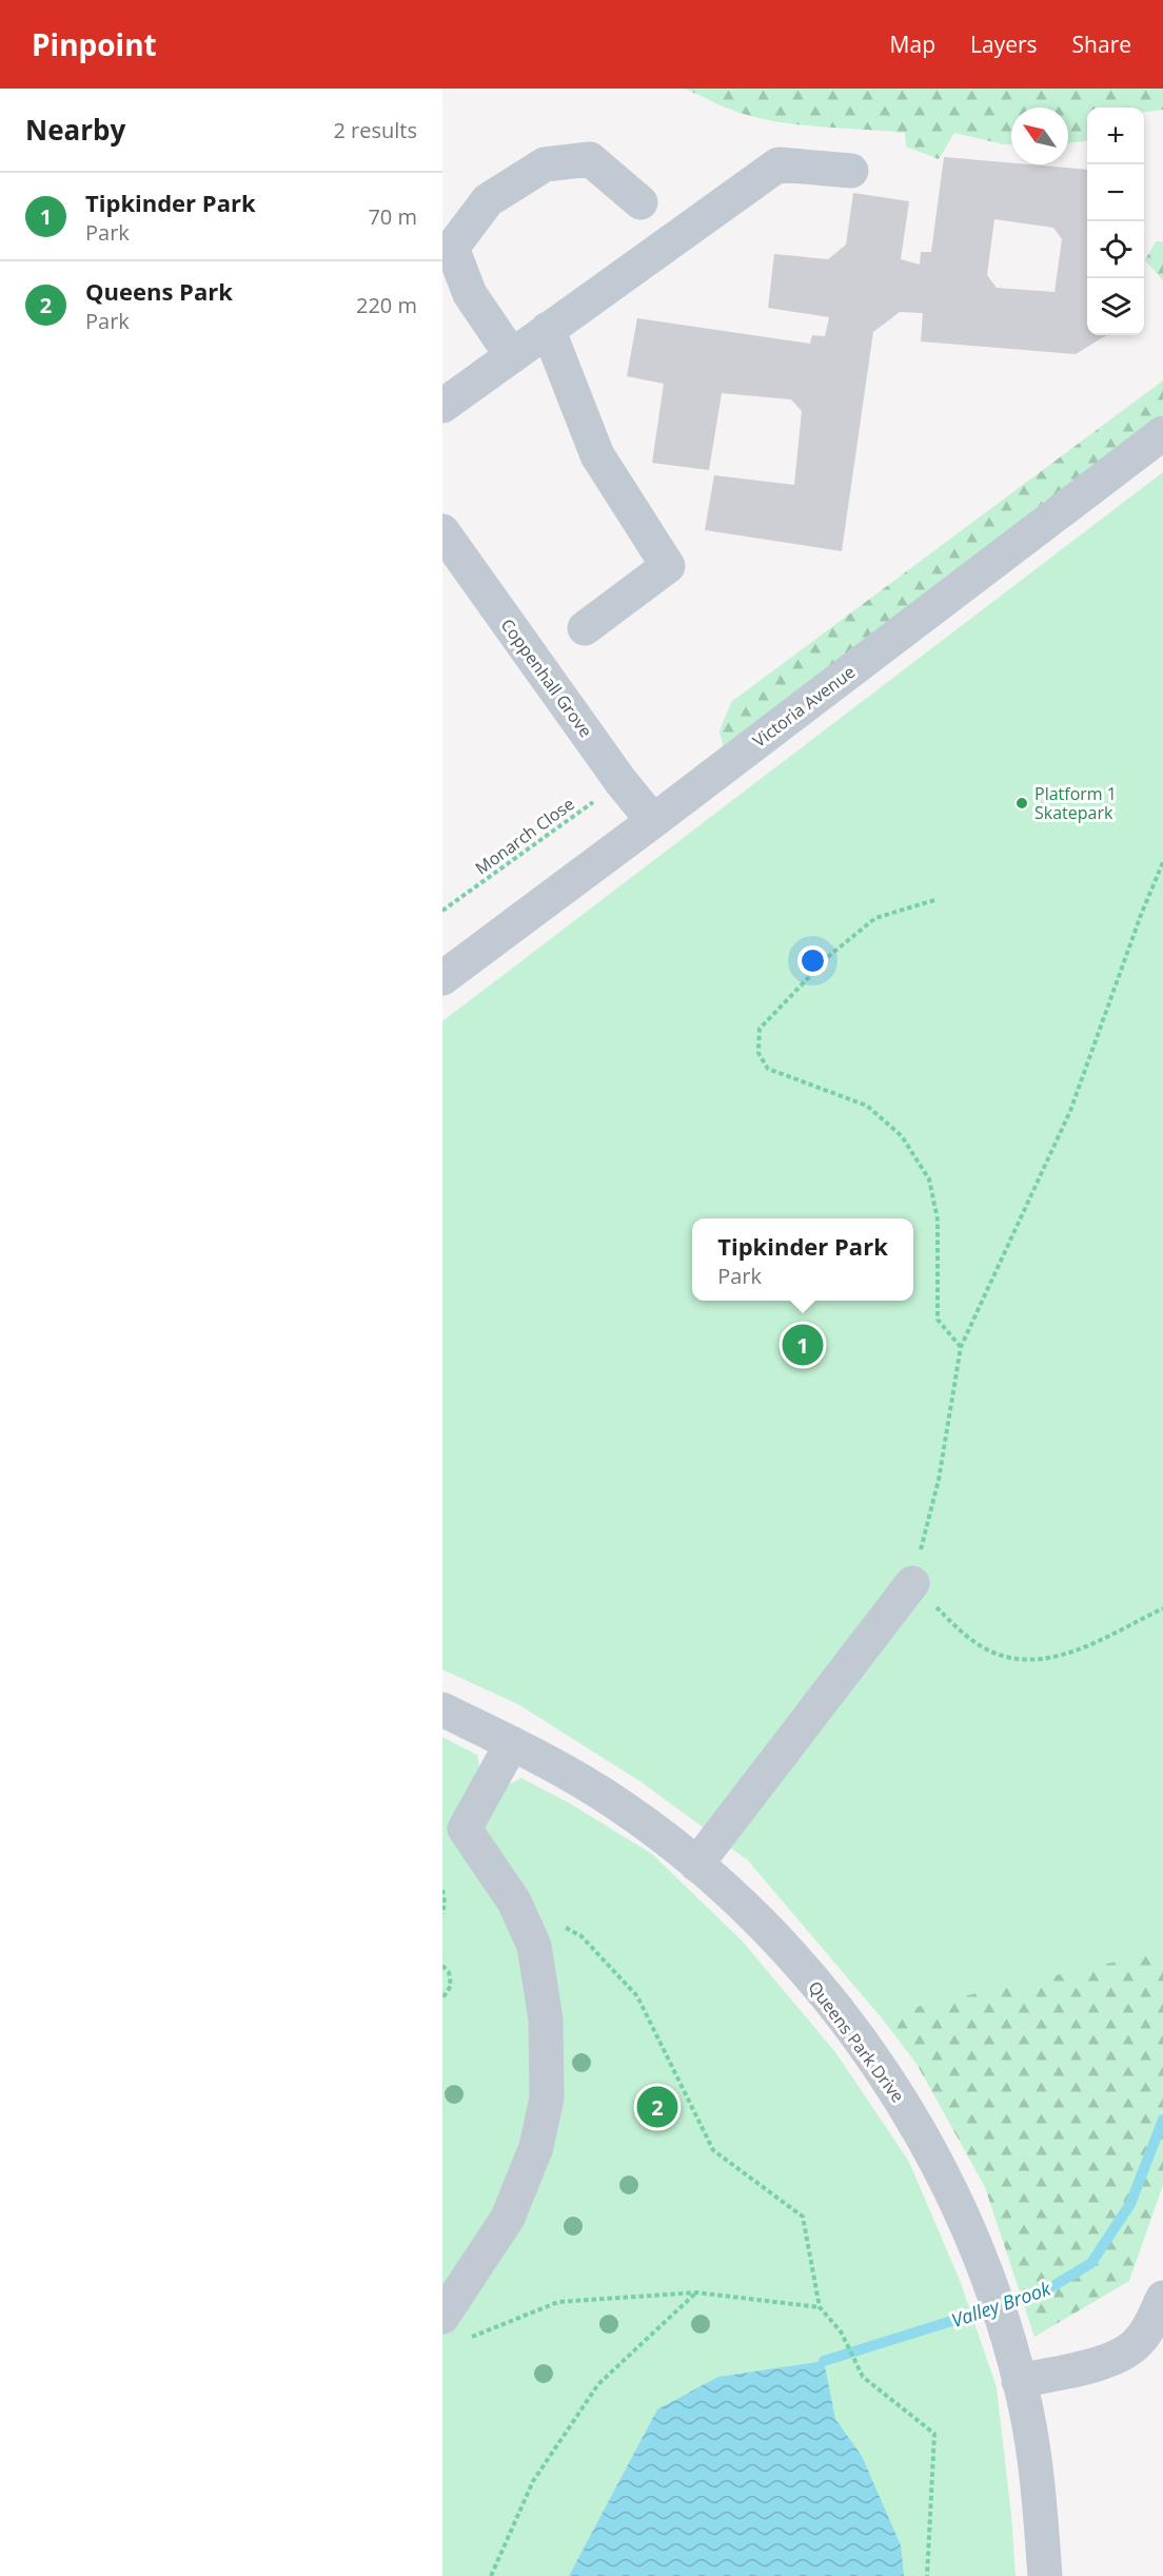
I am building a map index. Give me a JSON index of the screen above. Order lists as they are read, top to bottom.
{
  "streets": {
    "street": ["Coppenhall Grove", "Victoria Avenue", "Queens Park Drive"],
    "path": ["Monarch Close"]
  },
  "crossings": [
    ["Coppenhall Grove", "Victoria Avenue"],
    ["Coppenhall Grove", "Monarch Close"]
  ],
  "water": ["Valley Brook"],
  "places": ["Platform 1 Skatepark"],
  "north": "top left",
  "page": {
    "header": "Pinpoint",
    "nav": ["Map", "Layers", "Share"],
    "heading": ["Nearby", "2 results"],
    "map_buttons": ["+", "−"],
    "list": [
      {
        "mark": "1",
        "name": "Tipkinder Park",
        "note": "Park",
        "value": "70 m"
      },
      {
        "mark": "2",
        "name": "Queens Park",
        "note": "Park",
        "value": "220 m"
      }
    ],
    "popup": ["Tipkinder Park", "Park"],
    "pins": ["1", "2"]
  }
}
